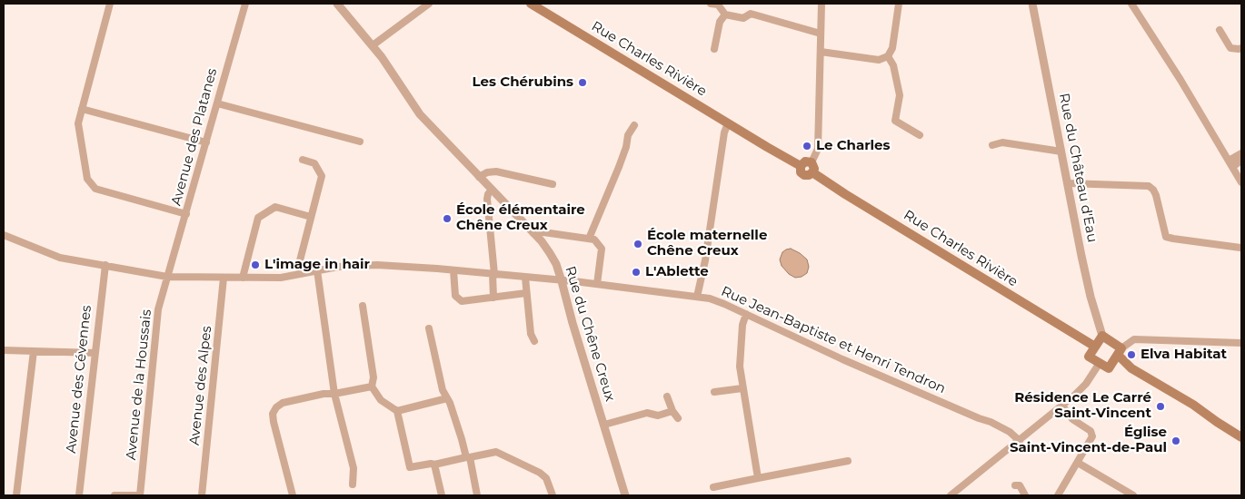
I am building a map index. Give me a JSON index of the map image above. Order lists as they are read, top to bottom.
{
  "streets": {
    "main road": ["Rue Charles Rivière"],
    "street": [
      "Avenue des Platanes",
      "Rue du Château d'Eau",
      "Rue du Chêne Creux",
      "Rue Jean-Baptiste et Henri Tendron",
      "Avenue des Cévennes",
      "Avenue de la Houssais",
      "Avenue des Alpes"
    ]
  },
  "crossings": [
    ["Avenue des Platanes", "Rue Jean-Baptiste et Henri Tendron"],
    ["Avenue des Platanes", "Avenue de la Houssais"],
    ["Rue du Chêne Creux", "Rue Jean-Baptiste et Henri Tendron"],
    ["Rue Jean-Baptiste et Henri Tendron", "Avenue des Cévennes"],
    ["Rue Jean-Baptiste et Henri Tendron", "Avenue de la Houssais"],
    ["Rue Jean-Baptiste et Henri Tendron", "Avenue des Alpes"]
  ],
  "places": [
    "Les Chérubins",
    "Le Charles",
    "École élémentaire Chêne Creux",
    "École maternelle Chêne Creux",
    "L'image in hair",
    "L'Ablette",
    "Elva Habitat",
    "Résidence Le Carré Saint-Vincent",
    "Église Saint-Vincent-de-Paul"
  ]
}
